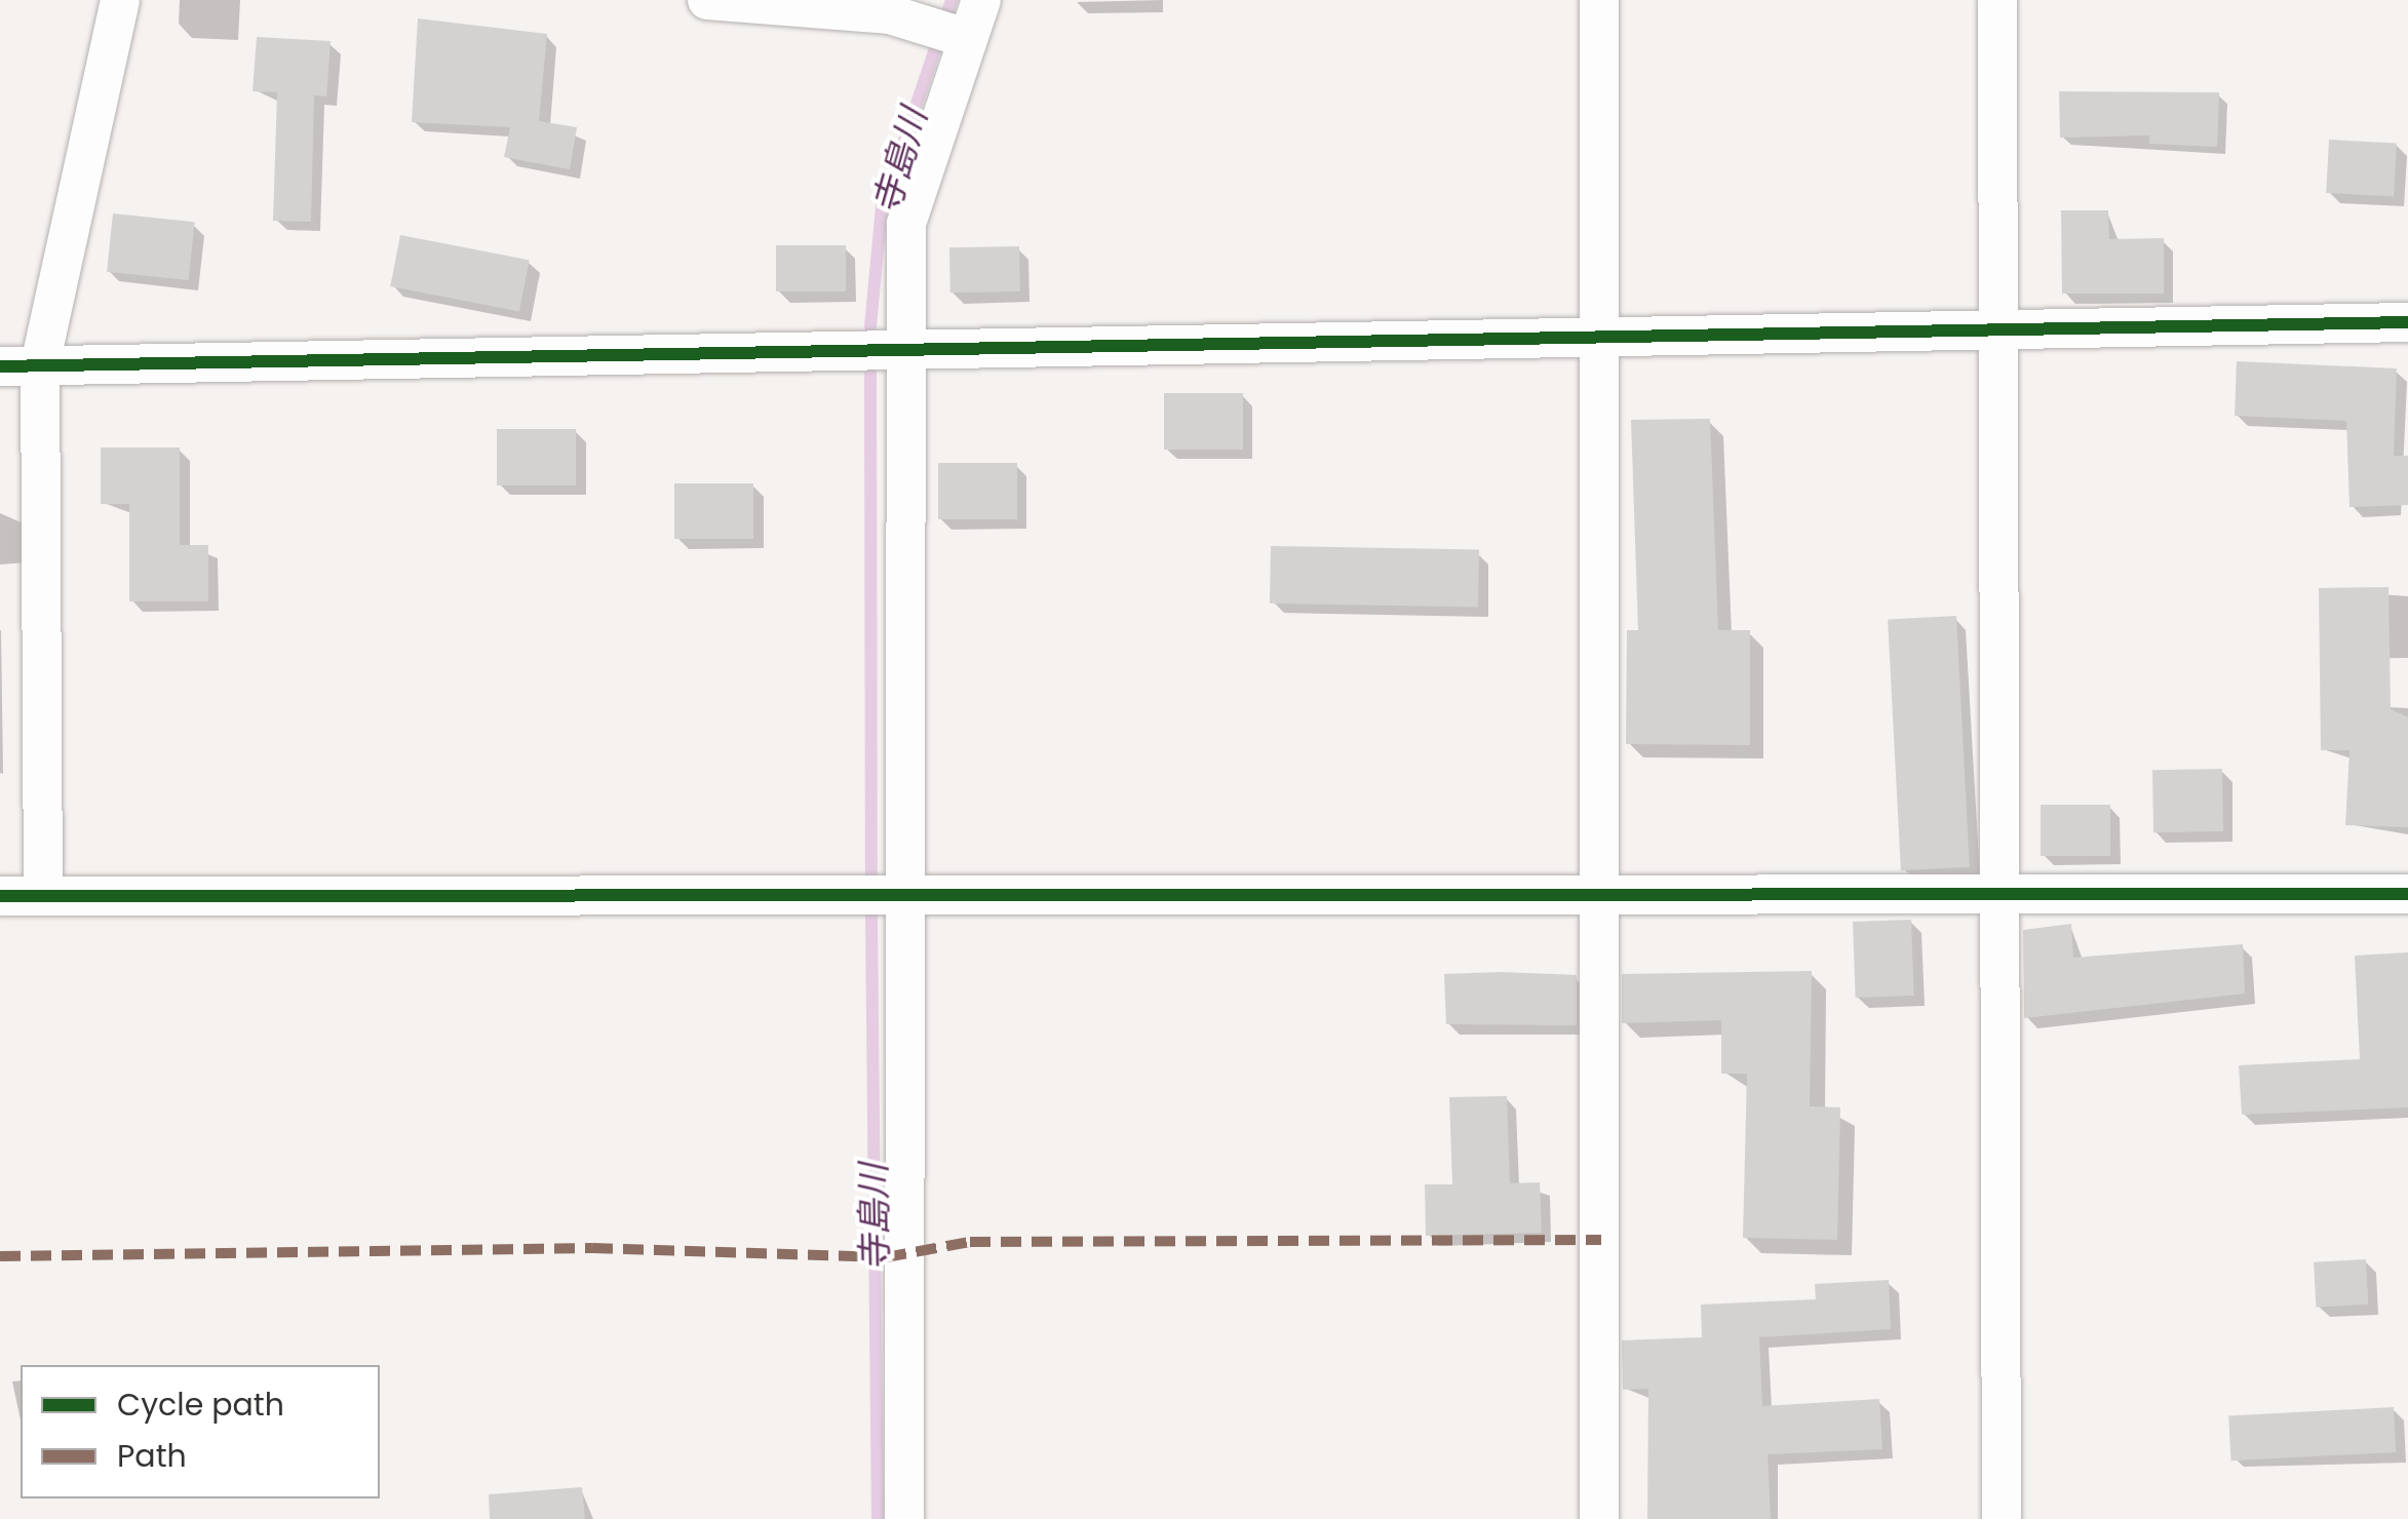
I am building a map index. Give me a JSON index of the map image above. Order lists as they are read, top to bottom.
{
  "water": ["寺島川"],
  "legend": ["Cycle path", "Path"]
}
